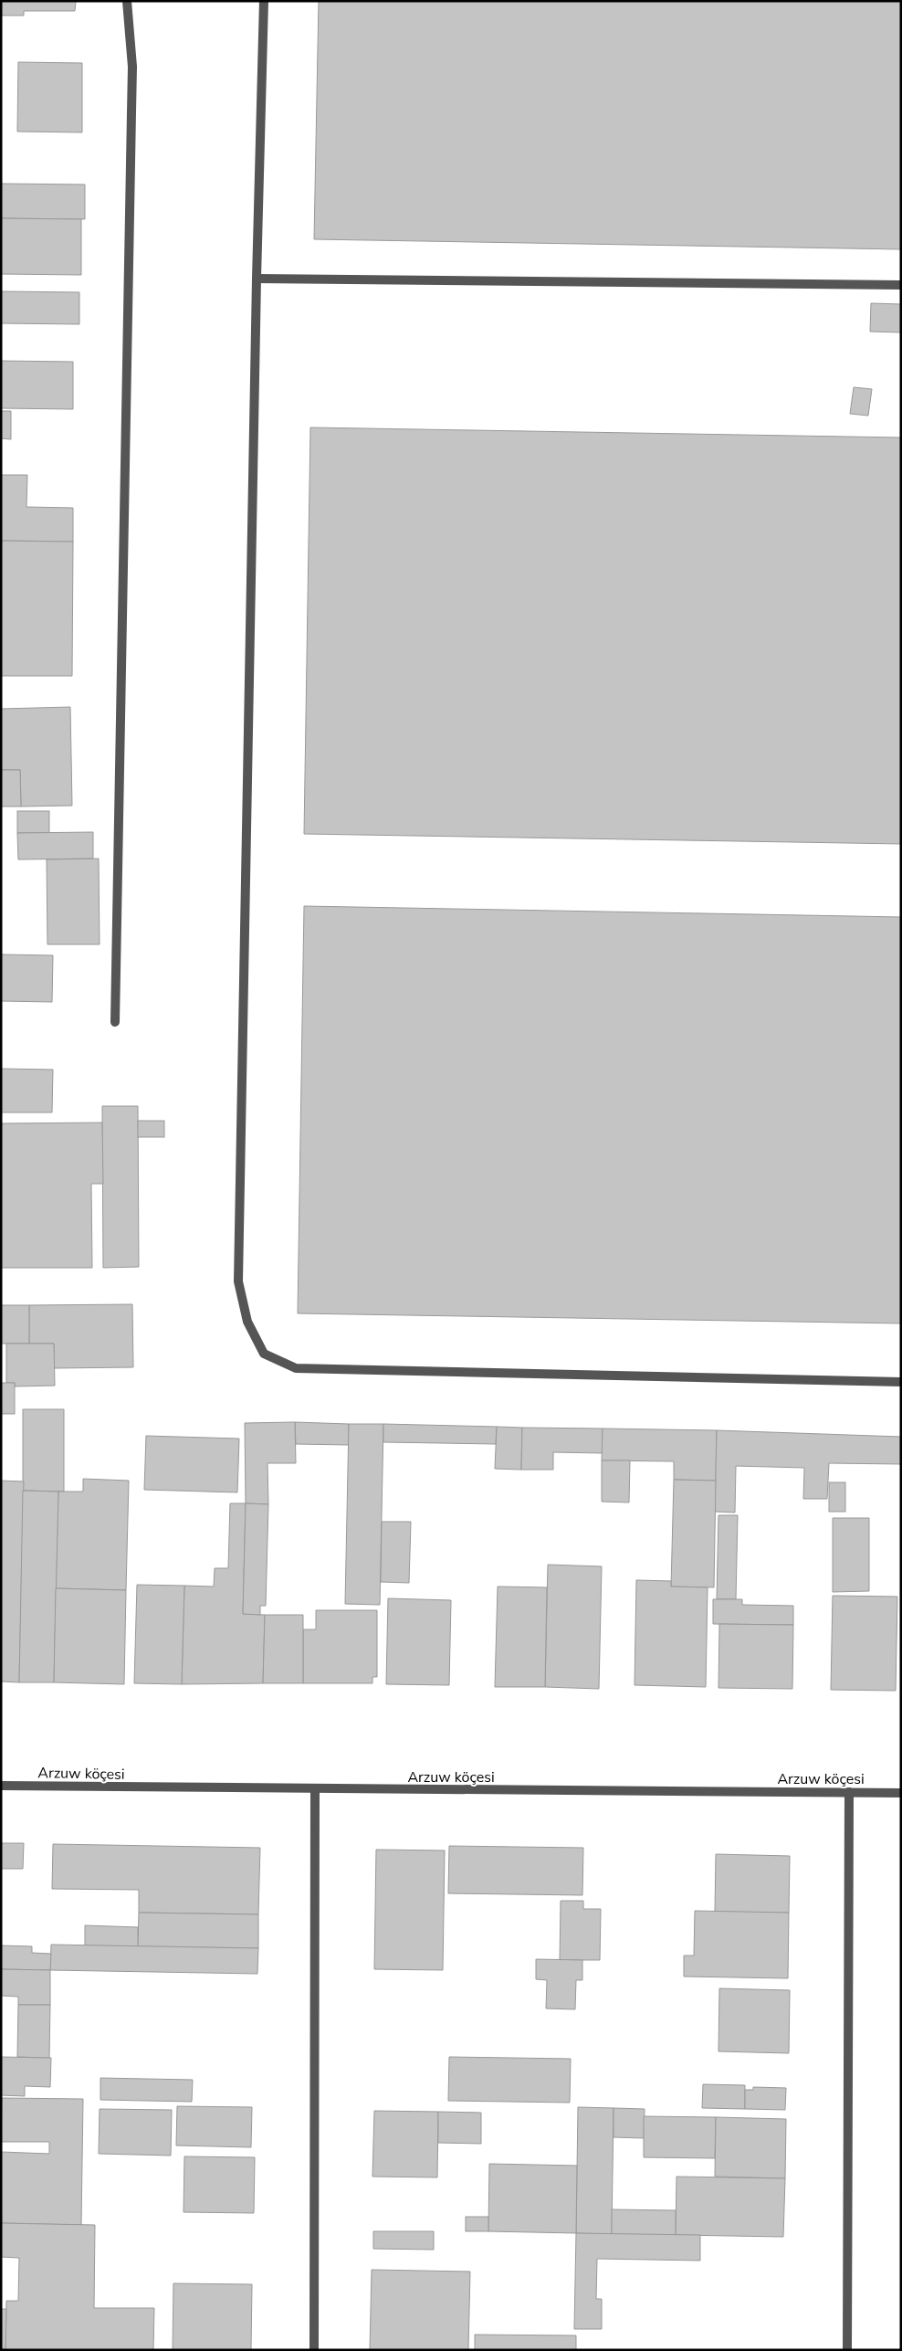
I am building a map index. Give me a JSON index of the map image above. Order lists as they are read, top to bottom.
{
  "streets": {
    "street": ["Arzuw köçesi"]
  }
}
